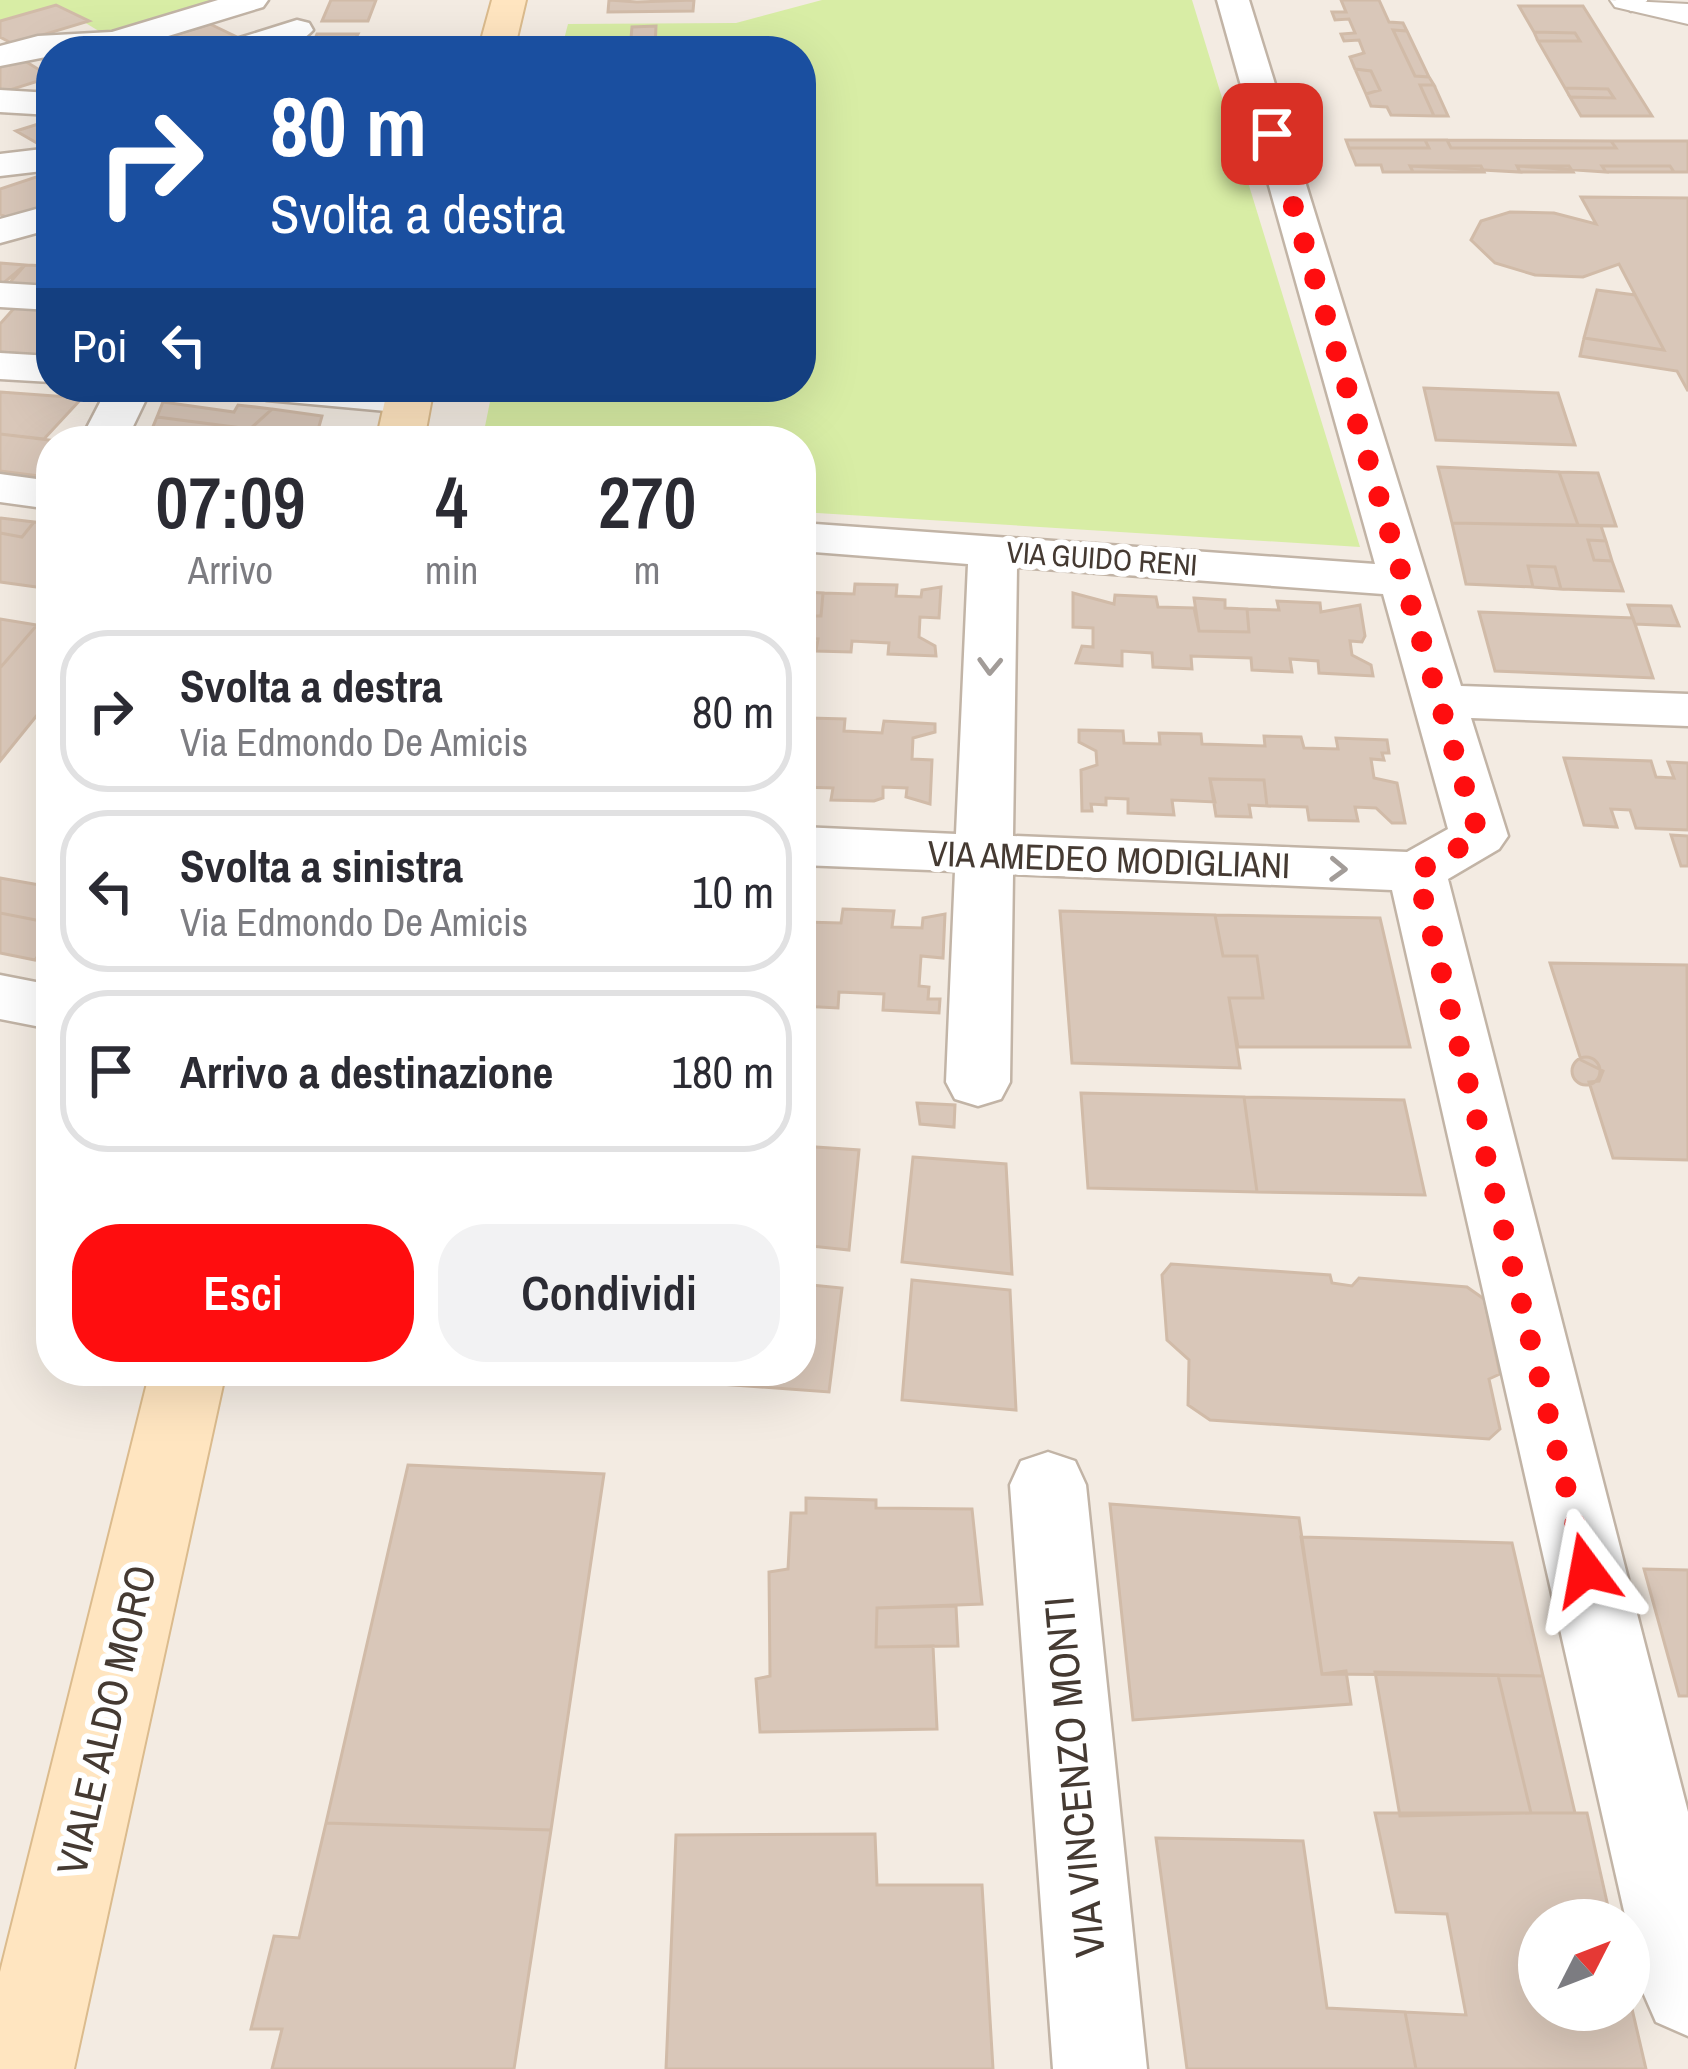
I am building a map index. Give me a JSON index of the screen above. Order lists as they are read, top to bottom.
{
  "streets": {
    "main road": ["VIALE ALDO MORO"],
    "street": ["VIA GUIDO RENI", "VIA AMEDEO MODIGLIANI", "VIA VINCENZO MONTI"]
  },
  "one_way": ["VIA AMEDEO MODIGLIANI"],
  "north": "top right",
  "page": {
    "turn": ["80 m", "Svolta a destra"],
    "then": "Poi",
    "eta": [
      "07:09",
      "Arrivo",
      "4",
      "min",
      "270",
      "m"
    ],
    "list": [
      {
        "name": "Svolta a destra",
        "note": "Via Edmondo De Amicis",
        "value": "80 m"
      },
      {
        "name": "Svolta a sinistra",
        "note": "Via Edmondo De Amicis",
        "value": "10 m"
      },
      {
        "name": "Arrivo a destinazione",
        "value": "180 m"
      }
    ],
    "buttons": ["Esci", "Condividi"]
  }
}
